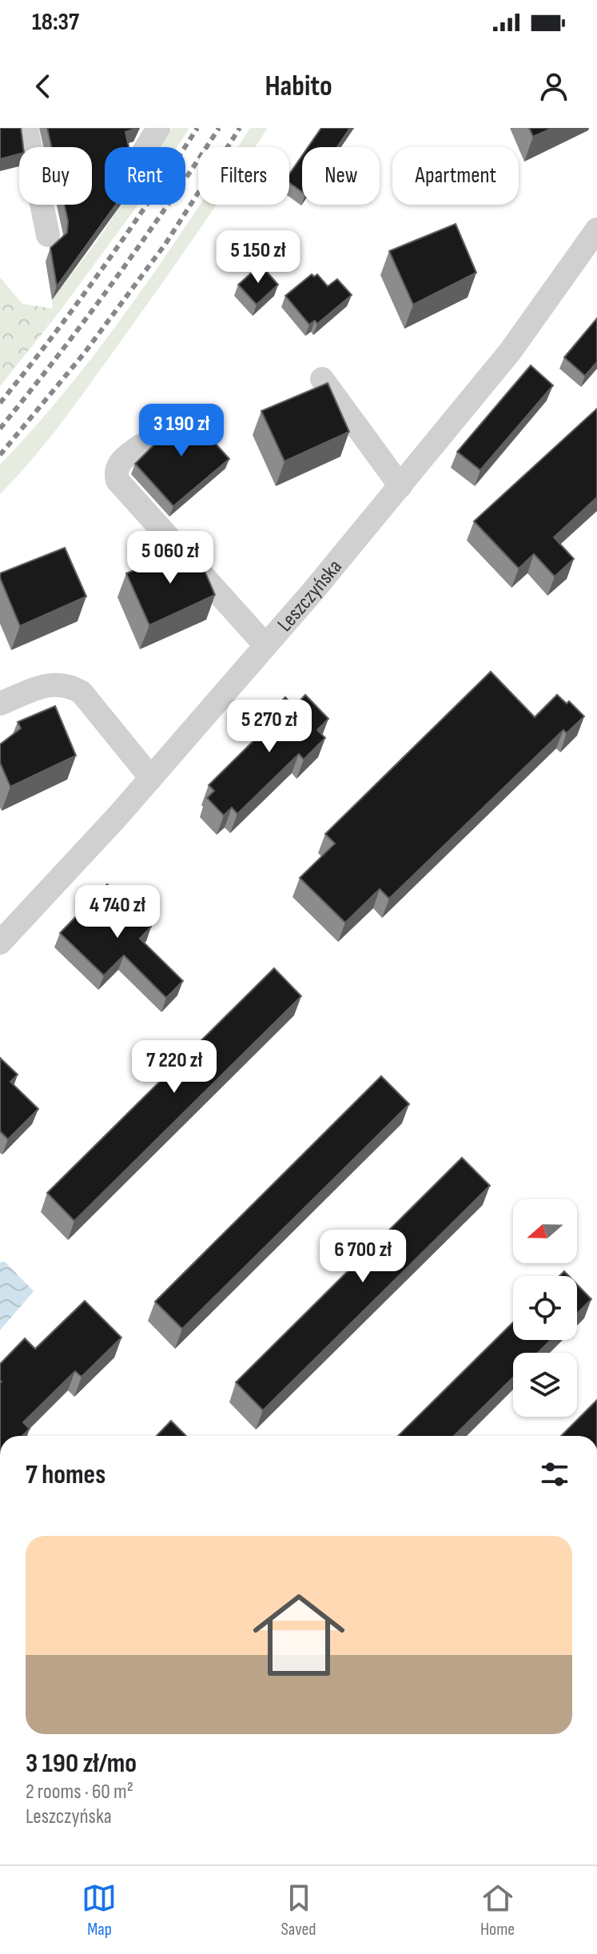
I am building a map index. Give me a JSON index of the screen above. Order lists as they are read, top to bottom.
{
  "streets": {
    "street": ["Leszczyńska"]
  },
  "north": "left",
  "page": {
    "status": "18:37",
    "header": "Habito",
    "chip": [
      "Buy",
      "Rent",
      "Filters",
      "New",
      "Apartment"
    ],
    "price": [
      "5 150 zł",
      "3 190 zł",
      "5 060 zł",
      "5 270 zł",
      "4 740 zł",
      "7 220 zł",
      "6 700 zł"
    ],
    "heading": "7 homes",
    "list": [
      {
        "name": "3 190 zł/mo",
        "note": "2 rooms · 60 m² · Leszczyńska"
      }
    ],
    "tabs": ["Map", "Saved", "Home"]
  }
}
